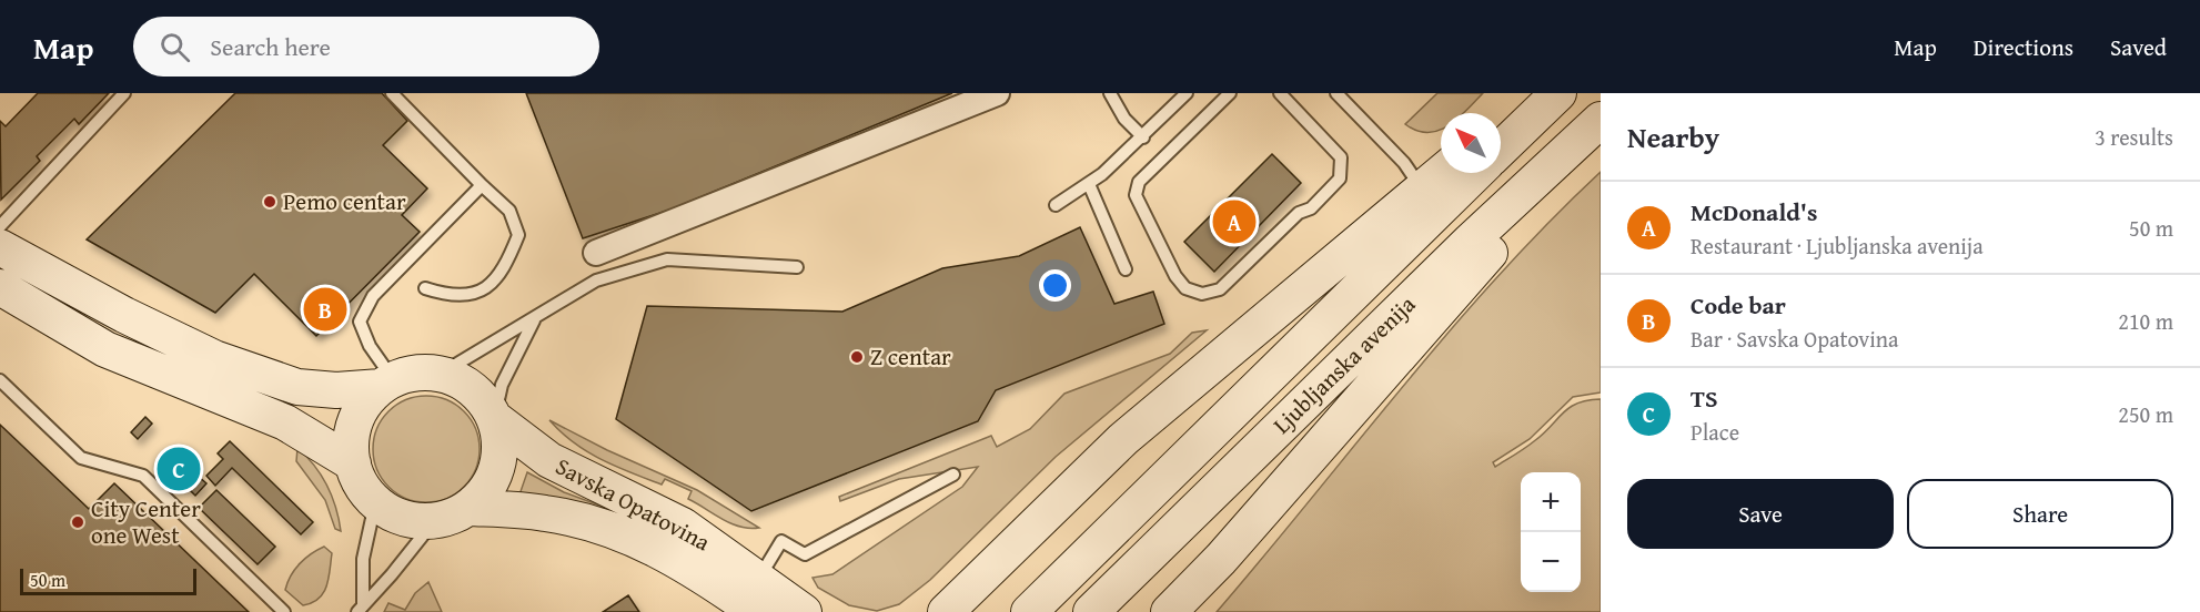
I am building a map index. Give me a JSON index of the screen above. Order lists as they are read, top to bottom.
{
  "streets": {
    "main road": ["Ljubljanska avenija", "Savska Opatovina"]
  },
  "places": ["Pemo centar", "Z centar", "City Center one West"],
  "scale_bar": "50 m",
  "north": "top left",
  "page": {
    "header": "Map",
    "search": "Search here",
    "nav": ["Map", "Directions", "Saved"],
    "heading": ["Nearby", "3 results"],
    "list": [
      {
        "mark": "A",
        "name": "McDonald's",
        "note": "Restaurant · Ljubljanska avenija",
        "value": "50 m"
      },
      {
        "mark": "B",
        "name": "Code bar",
        "note": "Bar · Savska Opatovina",
        "value": "210 m"
      },
      {
        "mark": "C",
        "name": "TS",
        "note": "Place",
        "value": "250 m"
      }
    ],
    "pins": ["A", "B", "C"],
    "buttons": ["Save", "Share"],
    "map_buttons": ["+", "−"],
    "scale": "50 m"
  }
}
